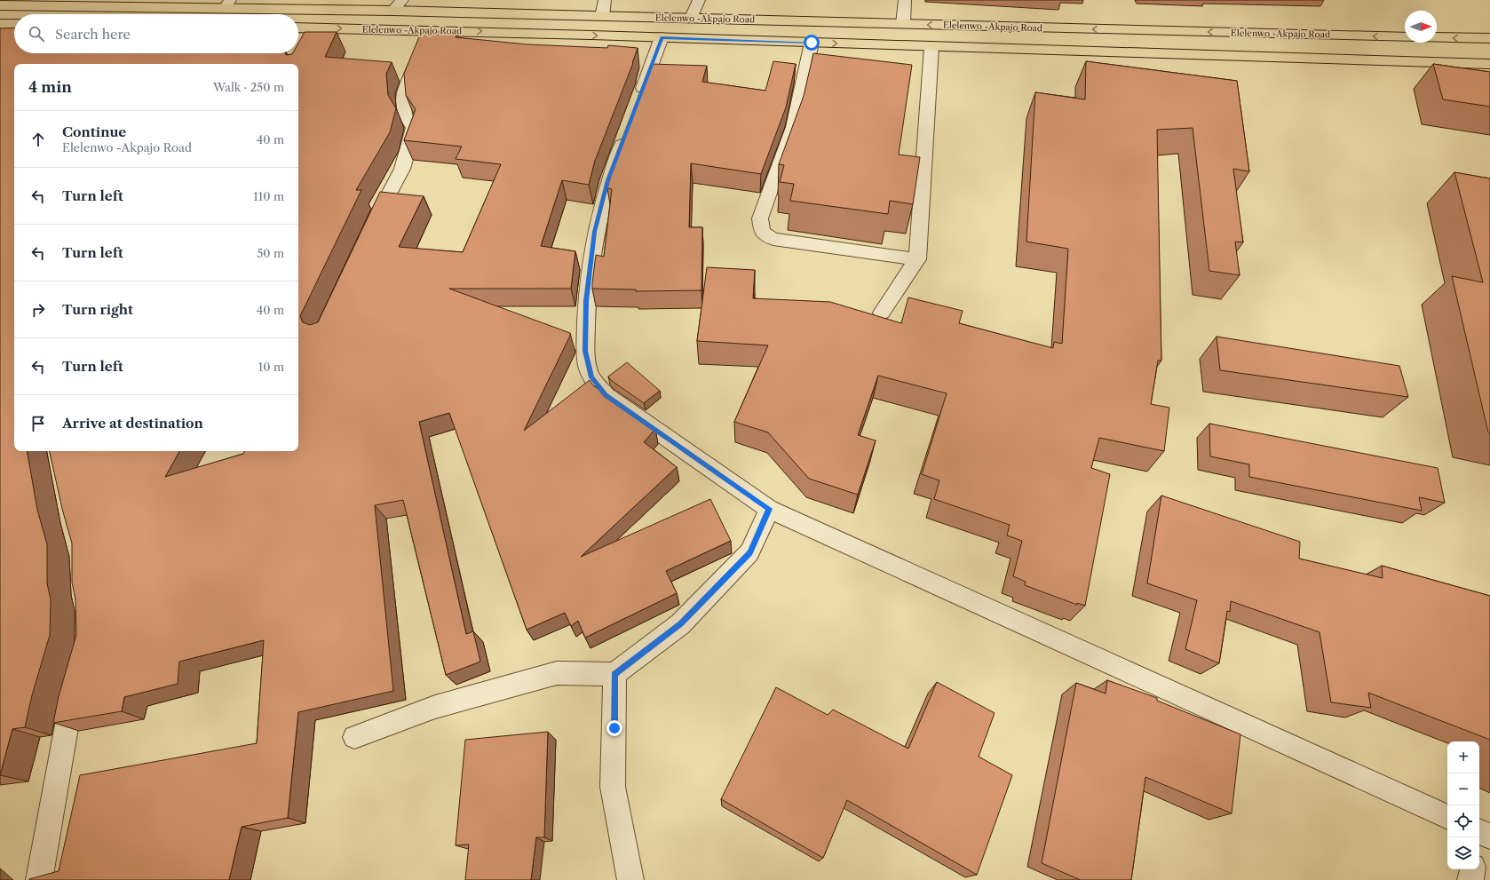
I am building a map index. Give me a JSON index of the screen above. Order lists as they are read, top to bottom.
{
  "streets": {
    "main road": ["Elelenwo -Akpajo Road"]
  },
  "north": "right",
  "page": {
    "search": "Search here",
    "heading": ["4 min", "Walk · 250 m"],
    "list": [
      ["Continue", "Elelenwo -Akpajo Road", "40 m"],
      ["Turn left", "110 m"],
      ["Turn left", "50 m"],
      ["Turn right", "40 m"],
      ["Turn left", "10 m"],
      "Arrive at destination"
    ],
    "map_buttons": ["+", "−"]
  }
}
